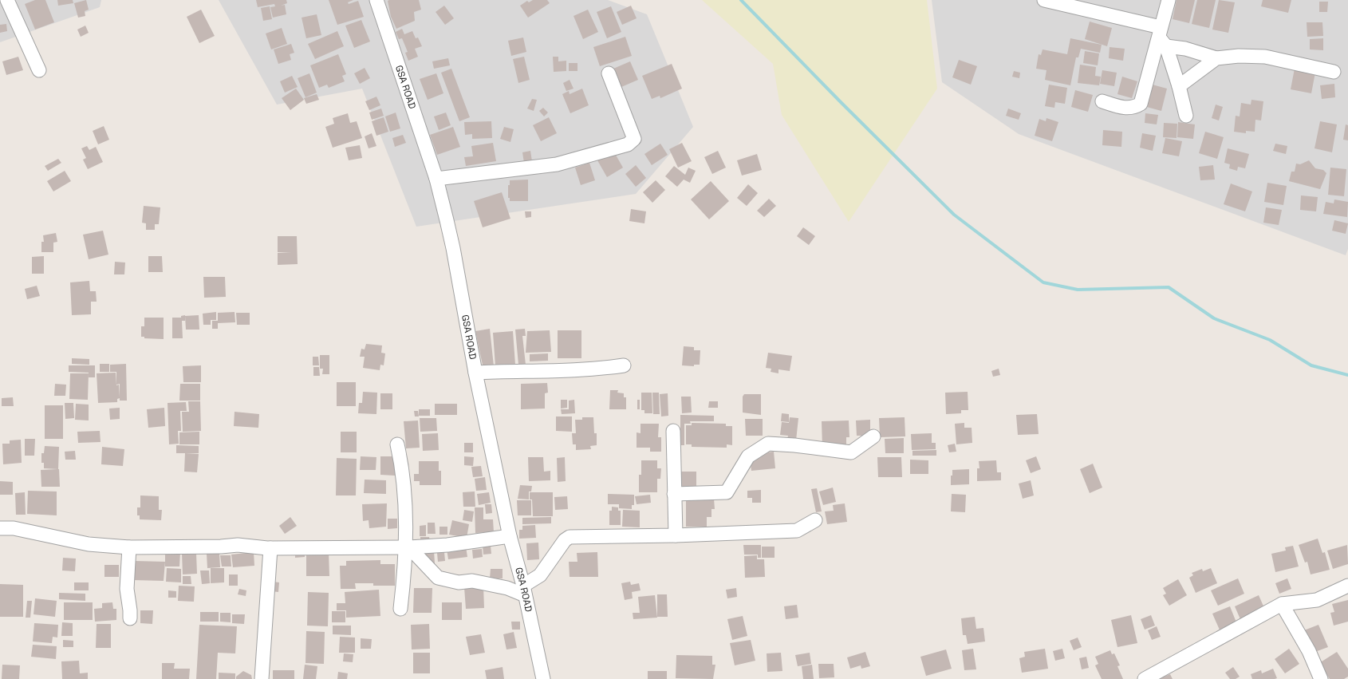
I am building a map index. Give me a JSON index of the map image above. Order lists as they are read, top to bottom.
{
  "streets": {
    "street": ["GSA ROAD"]
  }
}
